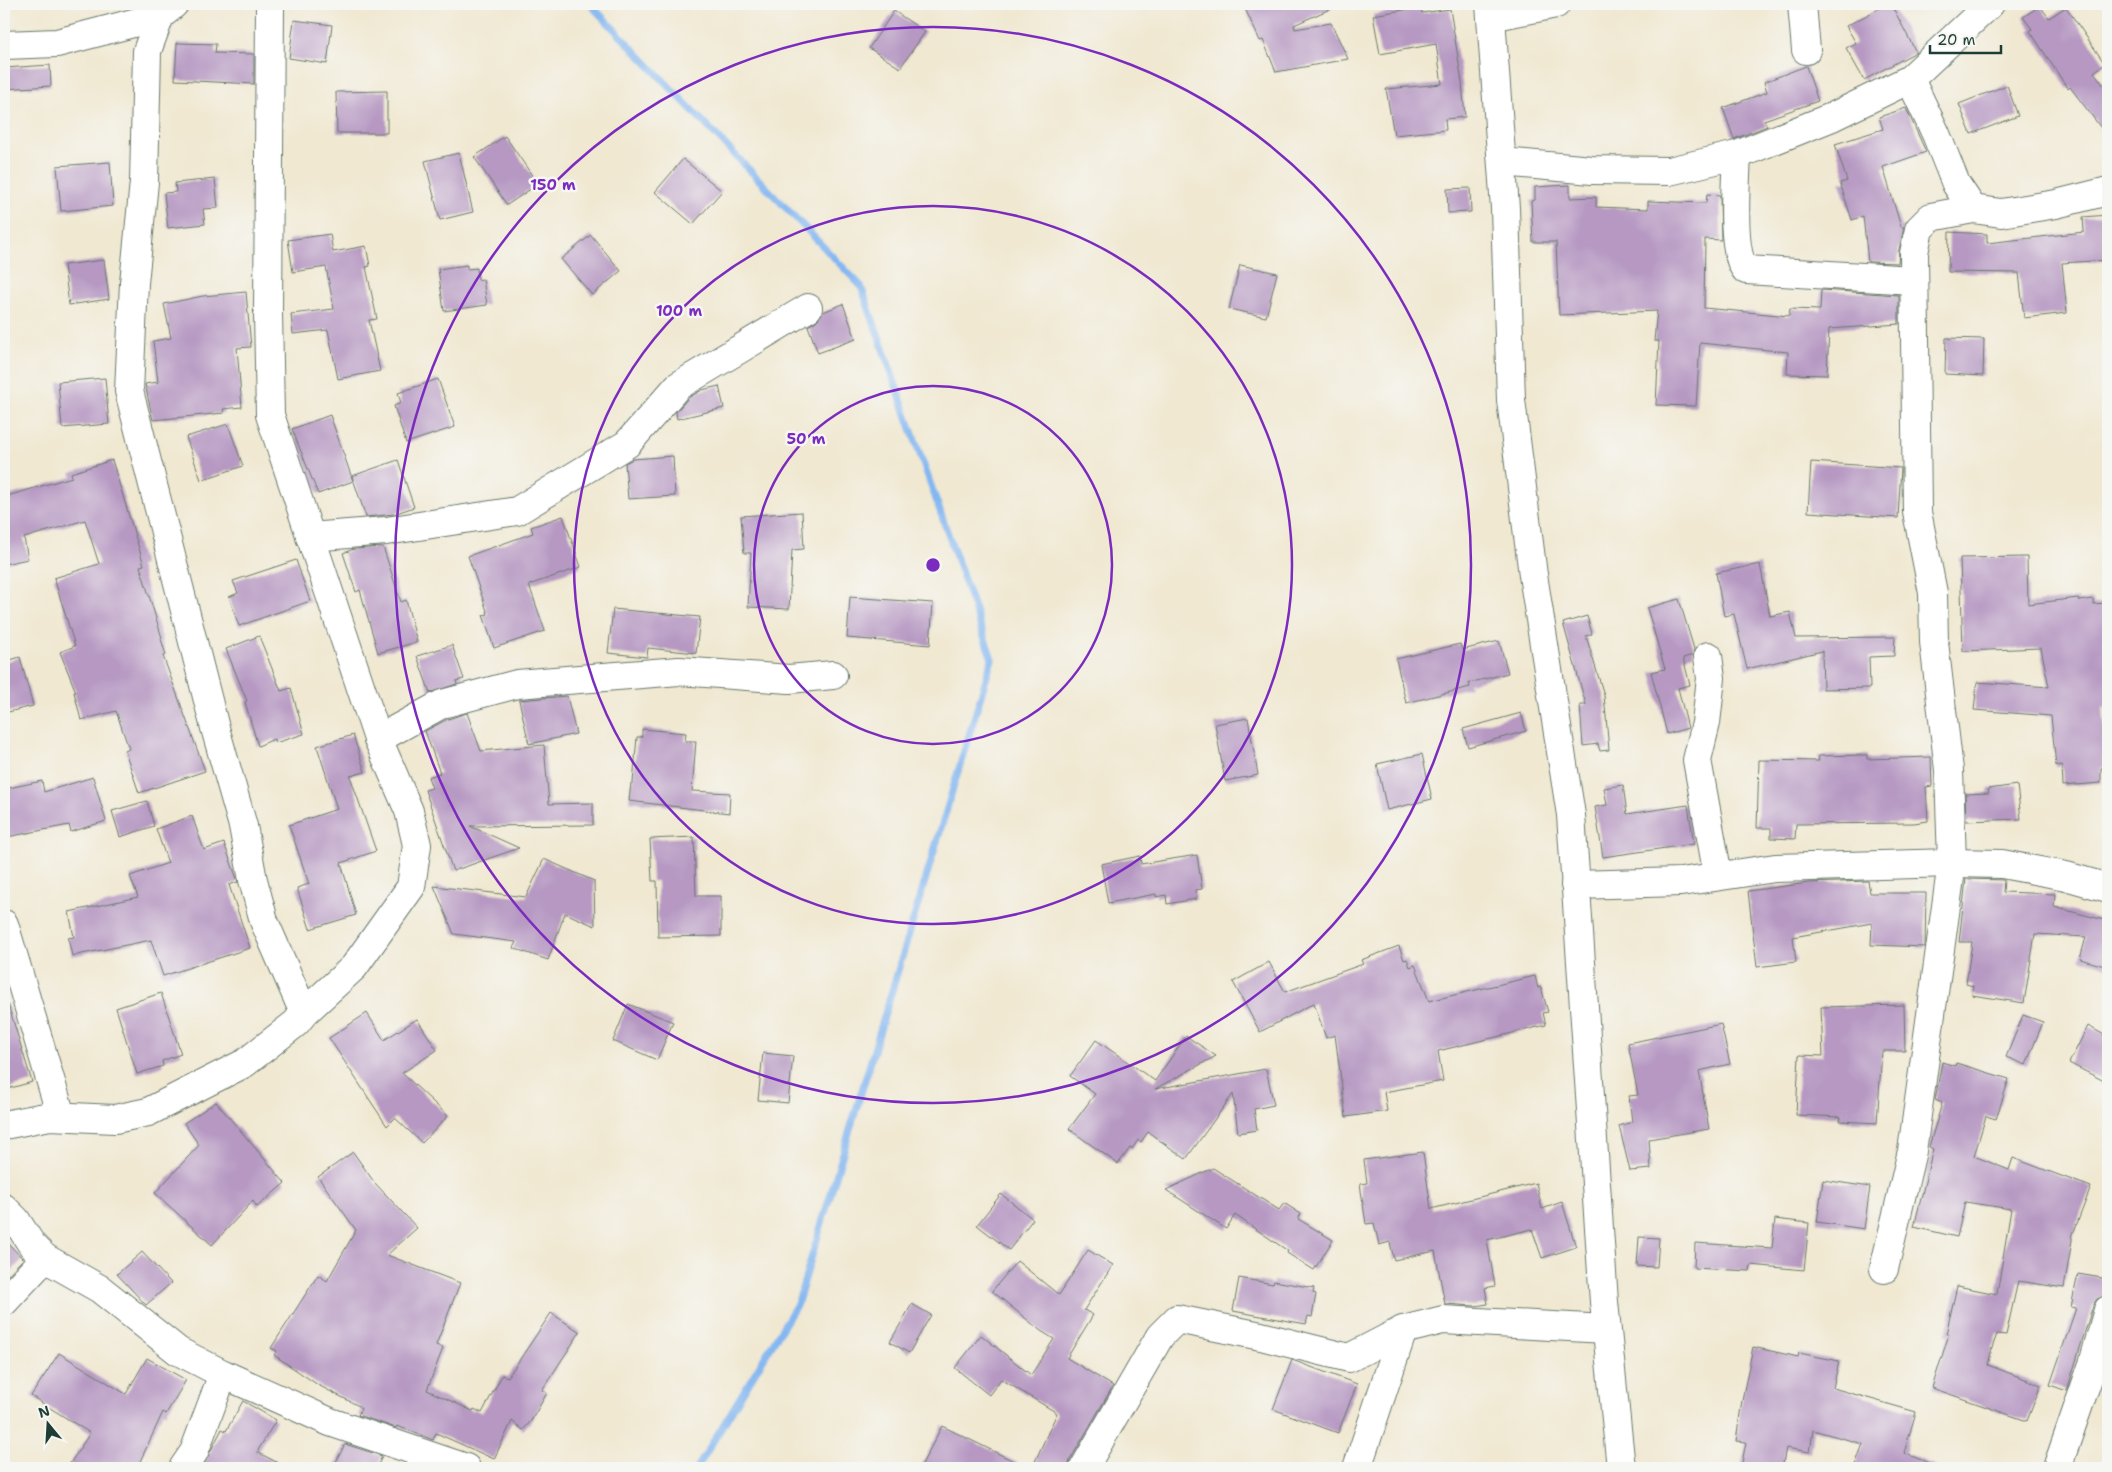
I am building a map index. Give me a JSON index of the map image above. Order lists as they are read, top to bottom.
{
  "scale_bar": "20 m",
  "north": "top",
  "rings": ["150 m", "100 m", "50 m"]
}
